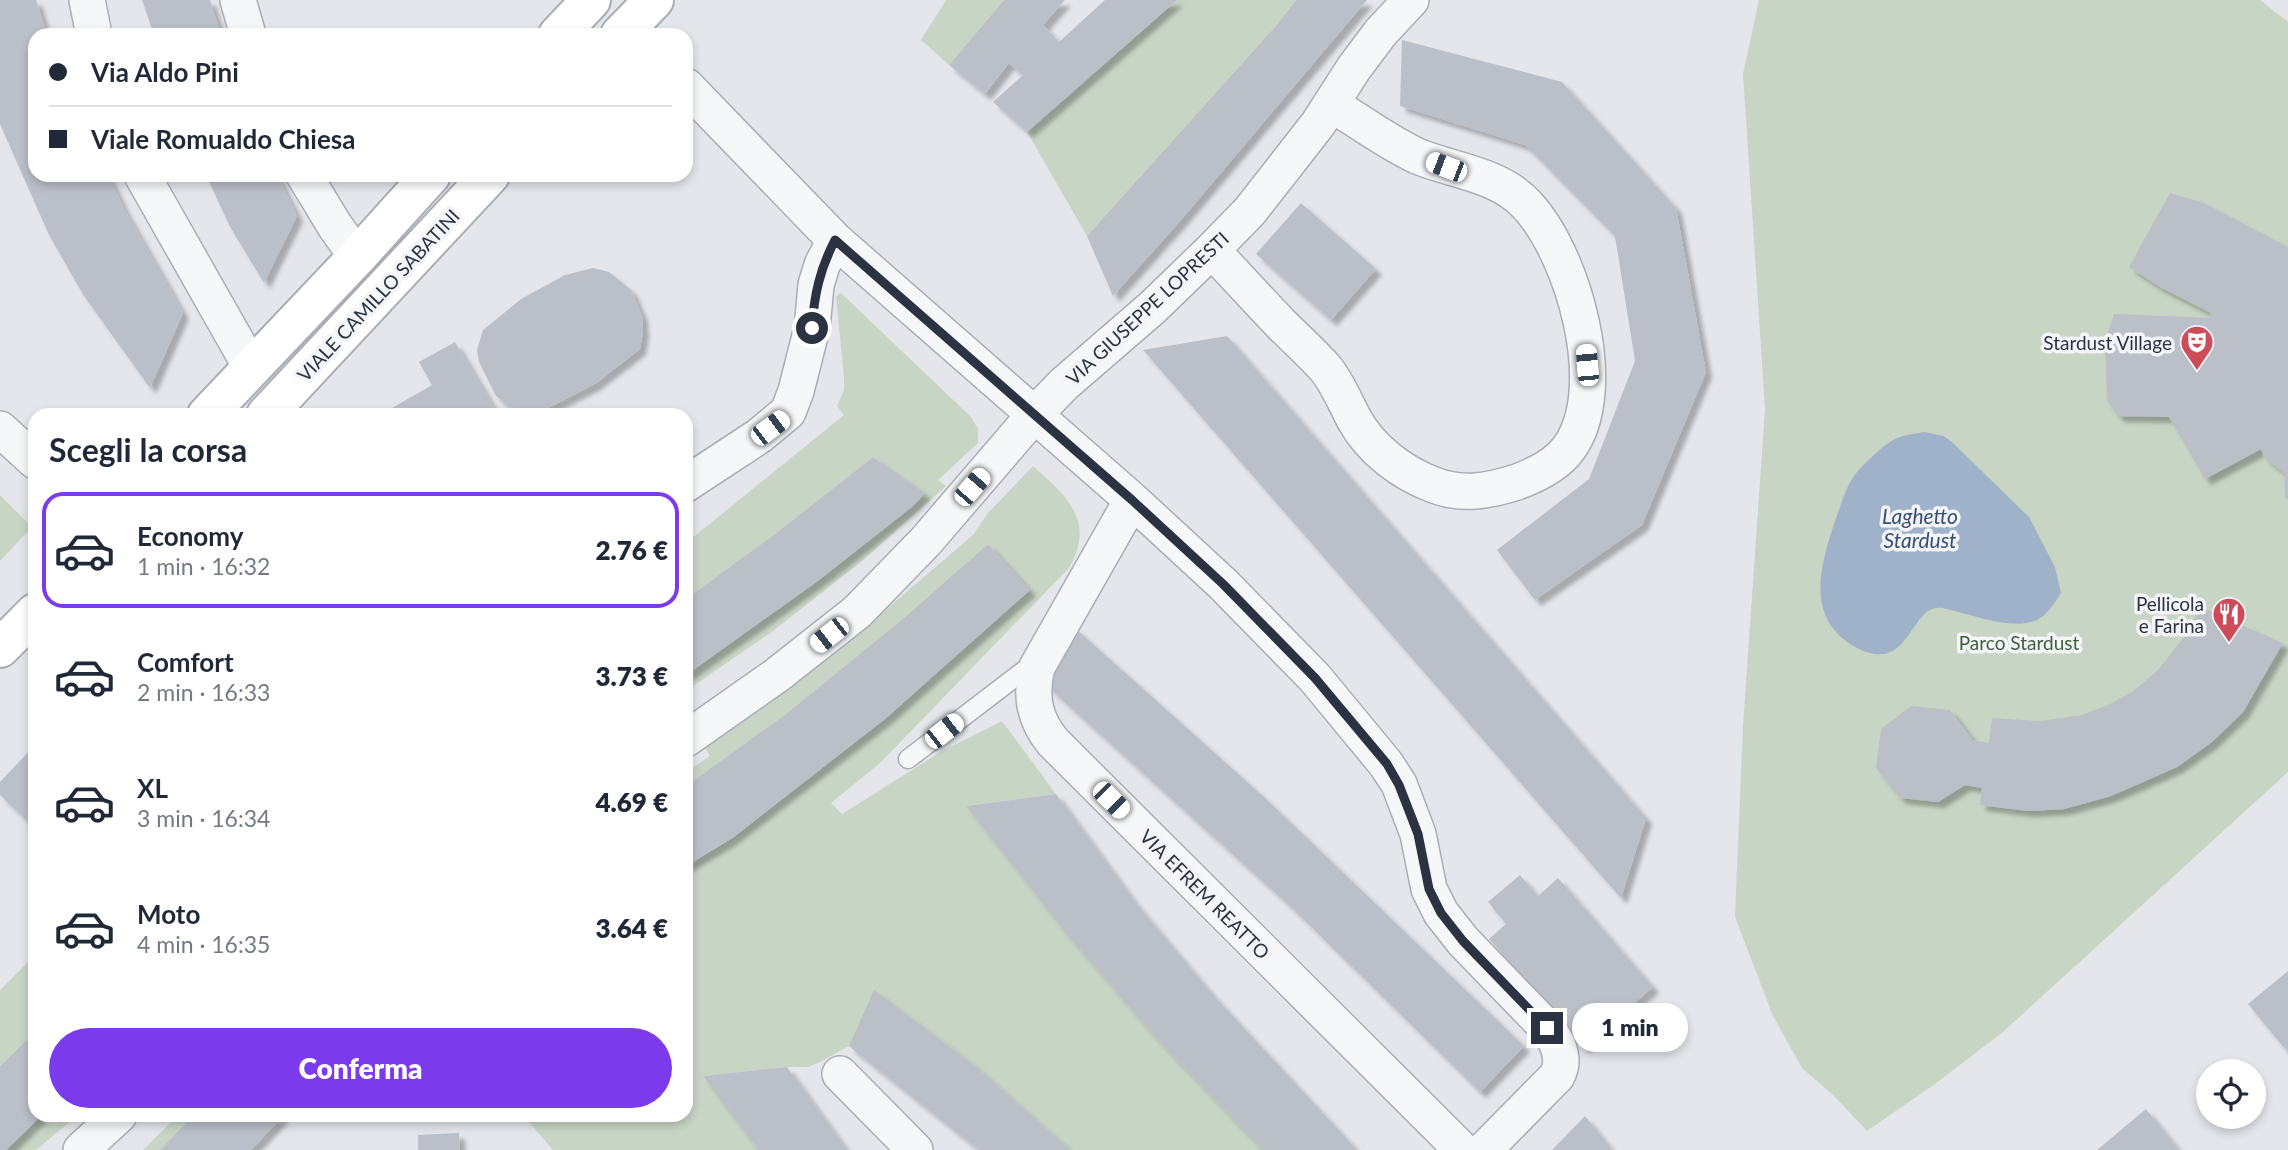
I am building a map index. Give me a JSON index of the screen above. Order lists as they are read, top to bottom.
{
  "streets": {
    "street": ["VIALE CAMILLO SABATINI", "VIA GIUSEPPE LOPRESTI", "VIA EFREM REATTO"]
  },
  "water": ["Laghetto Stardust"],
  "parks": ["Parco Stardust"],
  "places": {
    "theatre": ["Stardust Village"],
    "restaurant": ["Pellicola e Farina"]
  },
  "page": {
    "banner": ["Via Aldo Pini", "Viale Romualdo Chiesa"],
    "heading": "Scegli la corsa",
    "list": [
      {
        "name": "Economy",
        "note": "1 min · 16:32",
        "value": "2.76 €"
      },
      {
        "name": "Comfort",
        "note": "2 min · 16:33",
        "value": "3.73 €"
      },
      {
        "name": "XL",
        "note": "3 min · 16:34",
        "value": "4.69 €"
      },
      {
        "name": "Moto",
        "note": "4 min · 16:35",
        "value": "3.64 €"
      }
    ],
    "bubble": "1 min",
    "buttons": "Conferma"
  }
}
